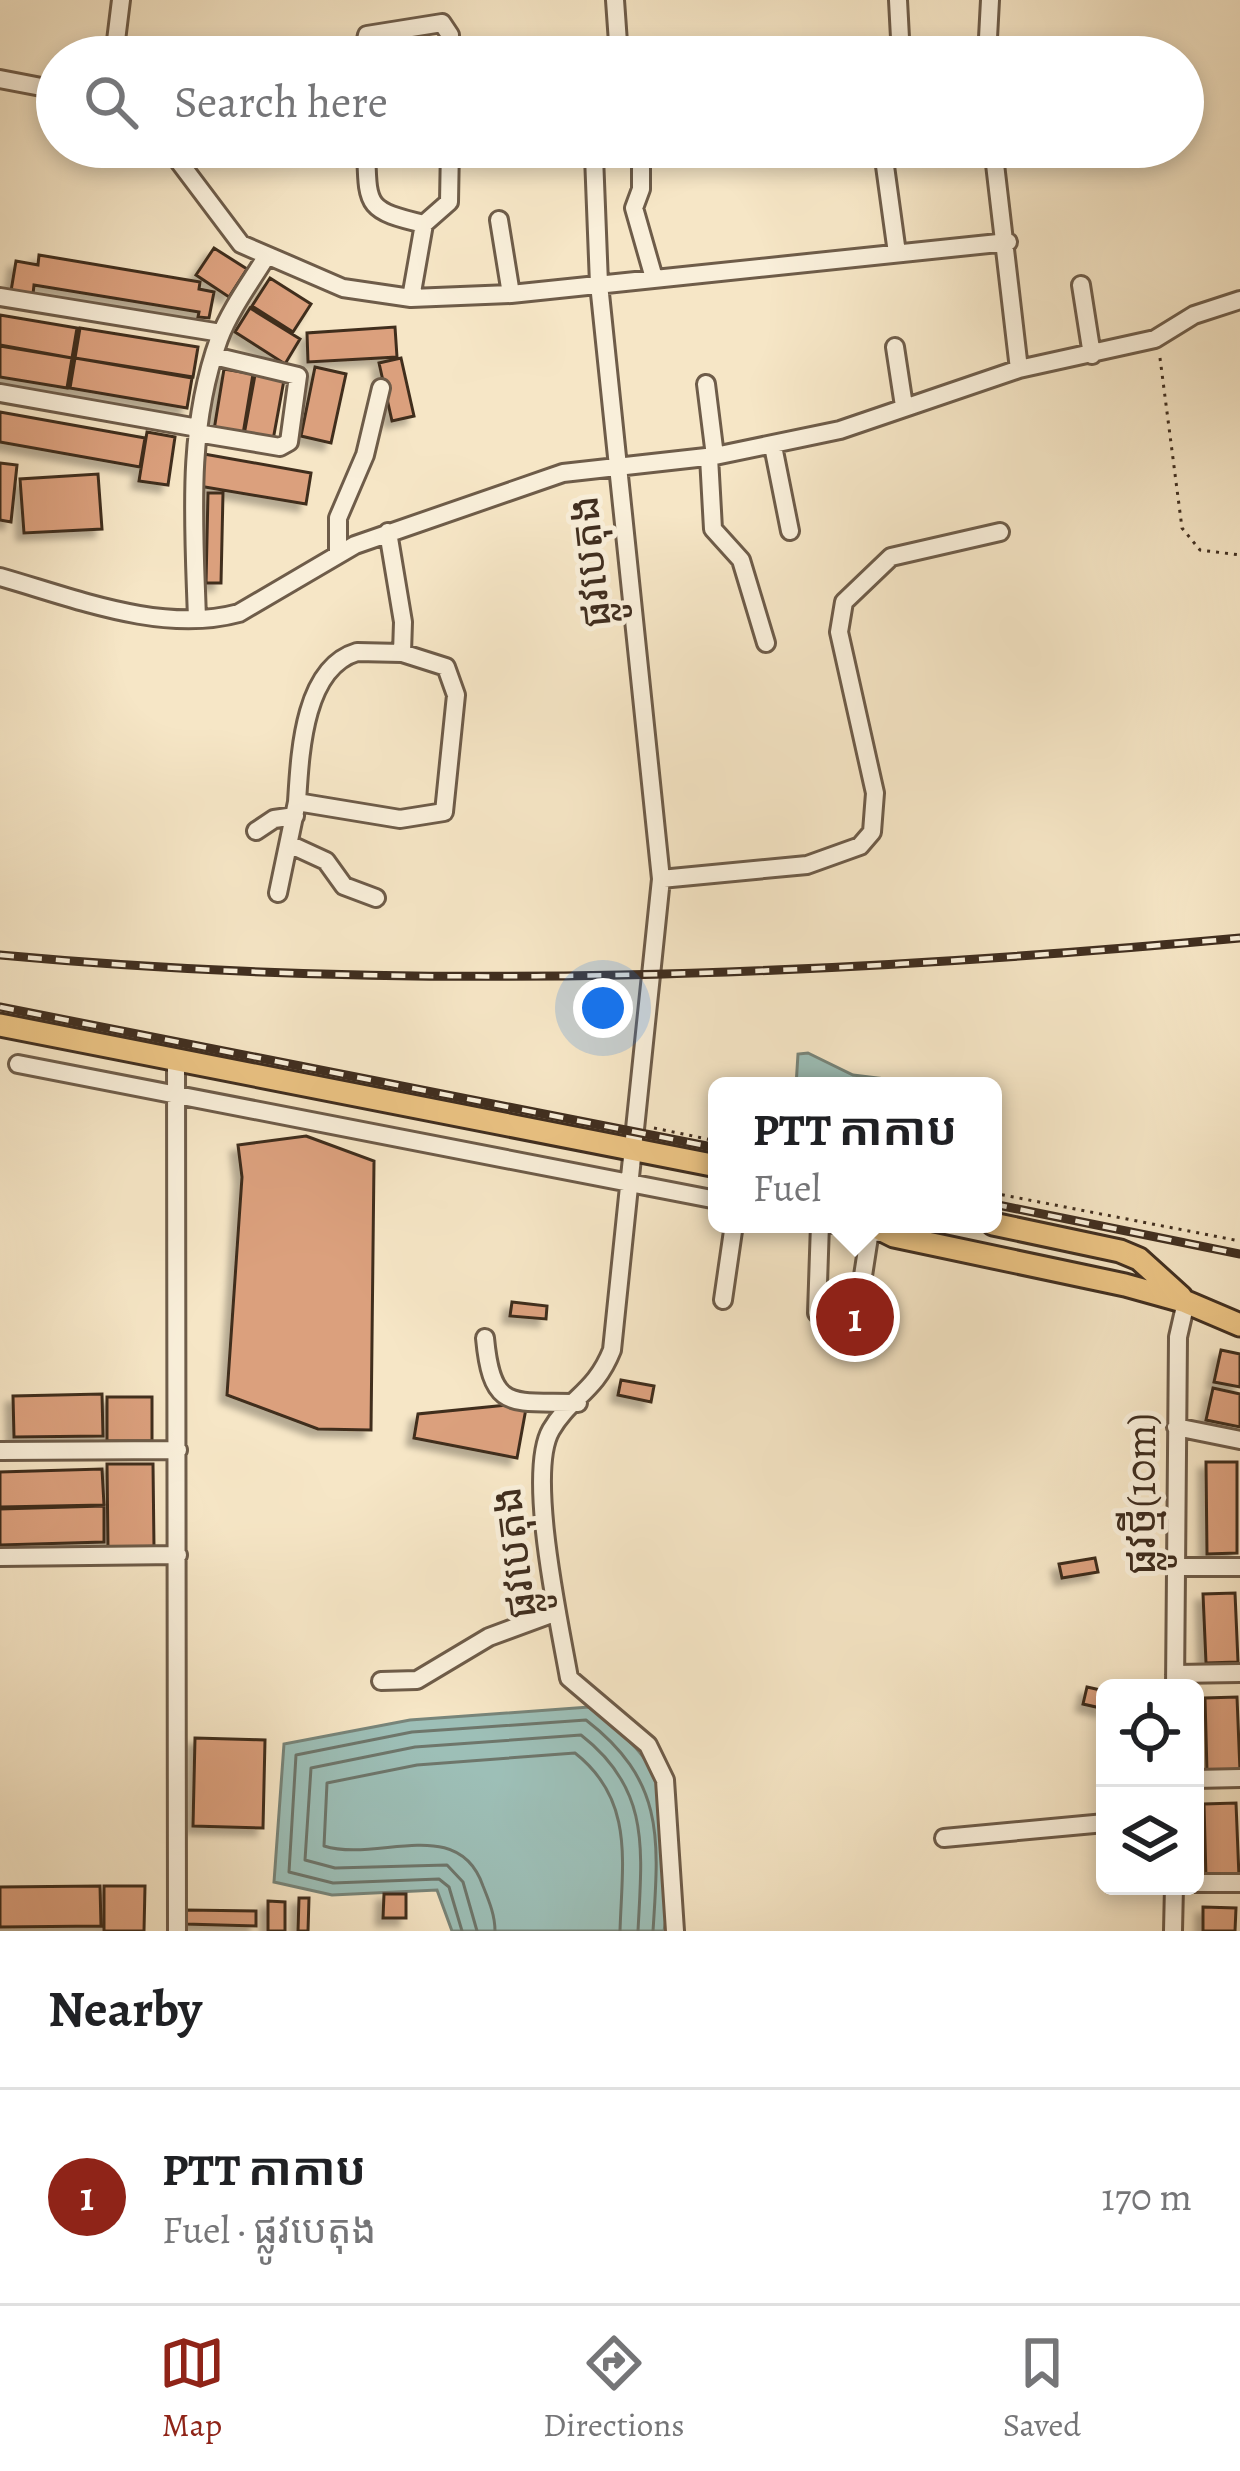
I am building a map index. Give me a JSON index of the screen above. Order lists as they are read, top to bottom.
{
  "streets": {
    "street": ["ផ្លូវបេតុង", "ផ្លូវថ្មី(10m)"]
  },
  "page": {
    "search": "Search here",
    "popup": ["PTT កាកាប", "Fuel"],
    "pins": "1",
    "heading": "Nearby",
    "list": [
      {
        "mark": "1",
        "name": "PTT កាកាប",
        "note": "Fuel · ផ្លូវបេតុង",
        "value": "170 m"
      }
    ],
    "nav": ["Map", "Directions", "Saved"]
  }
}
